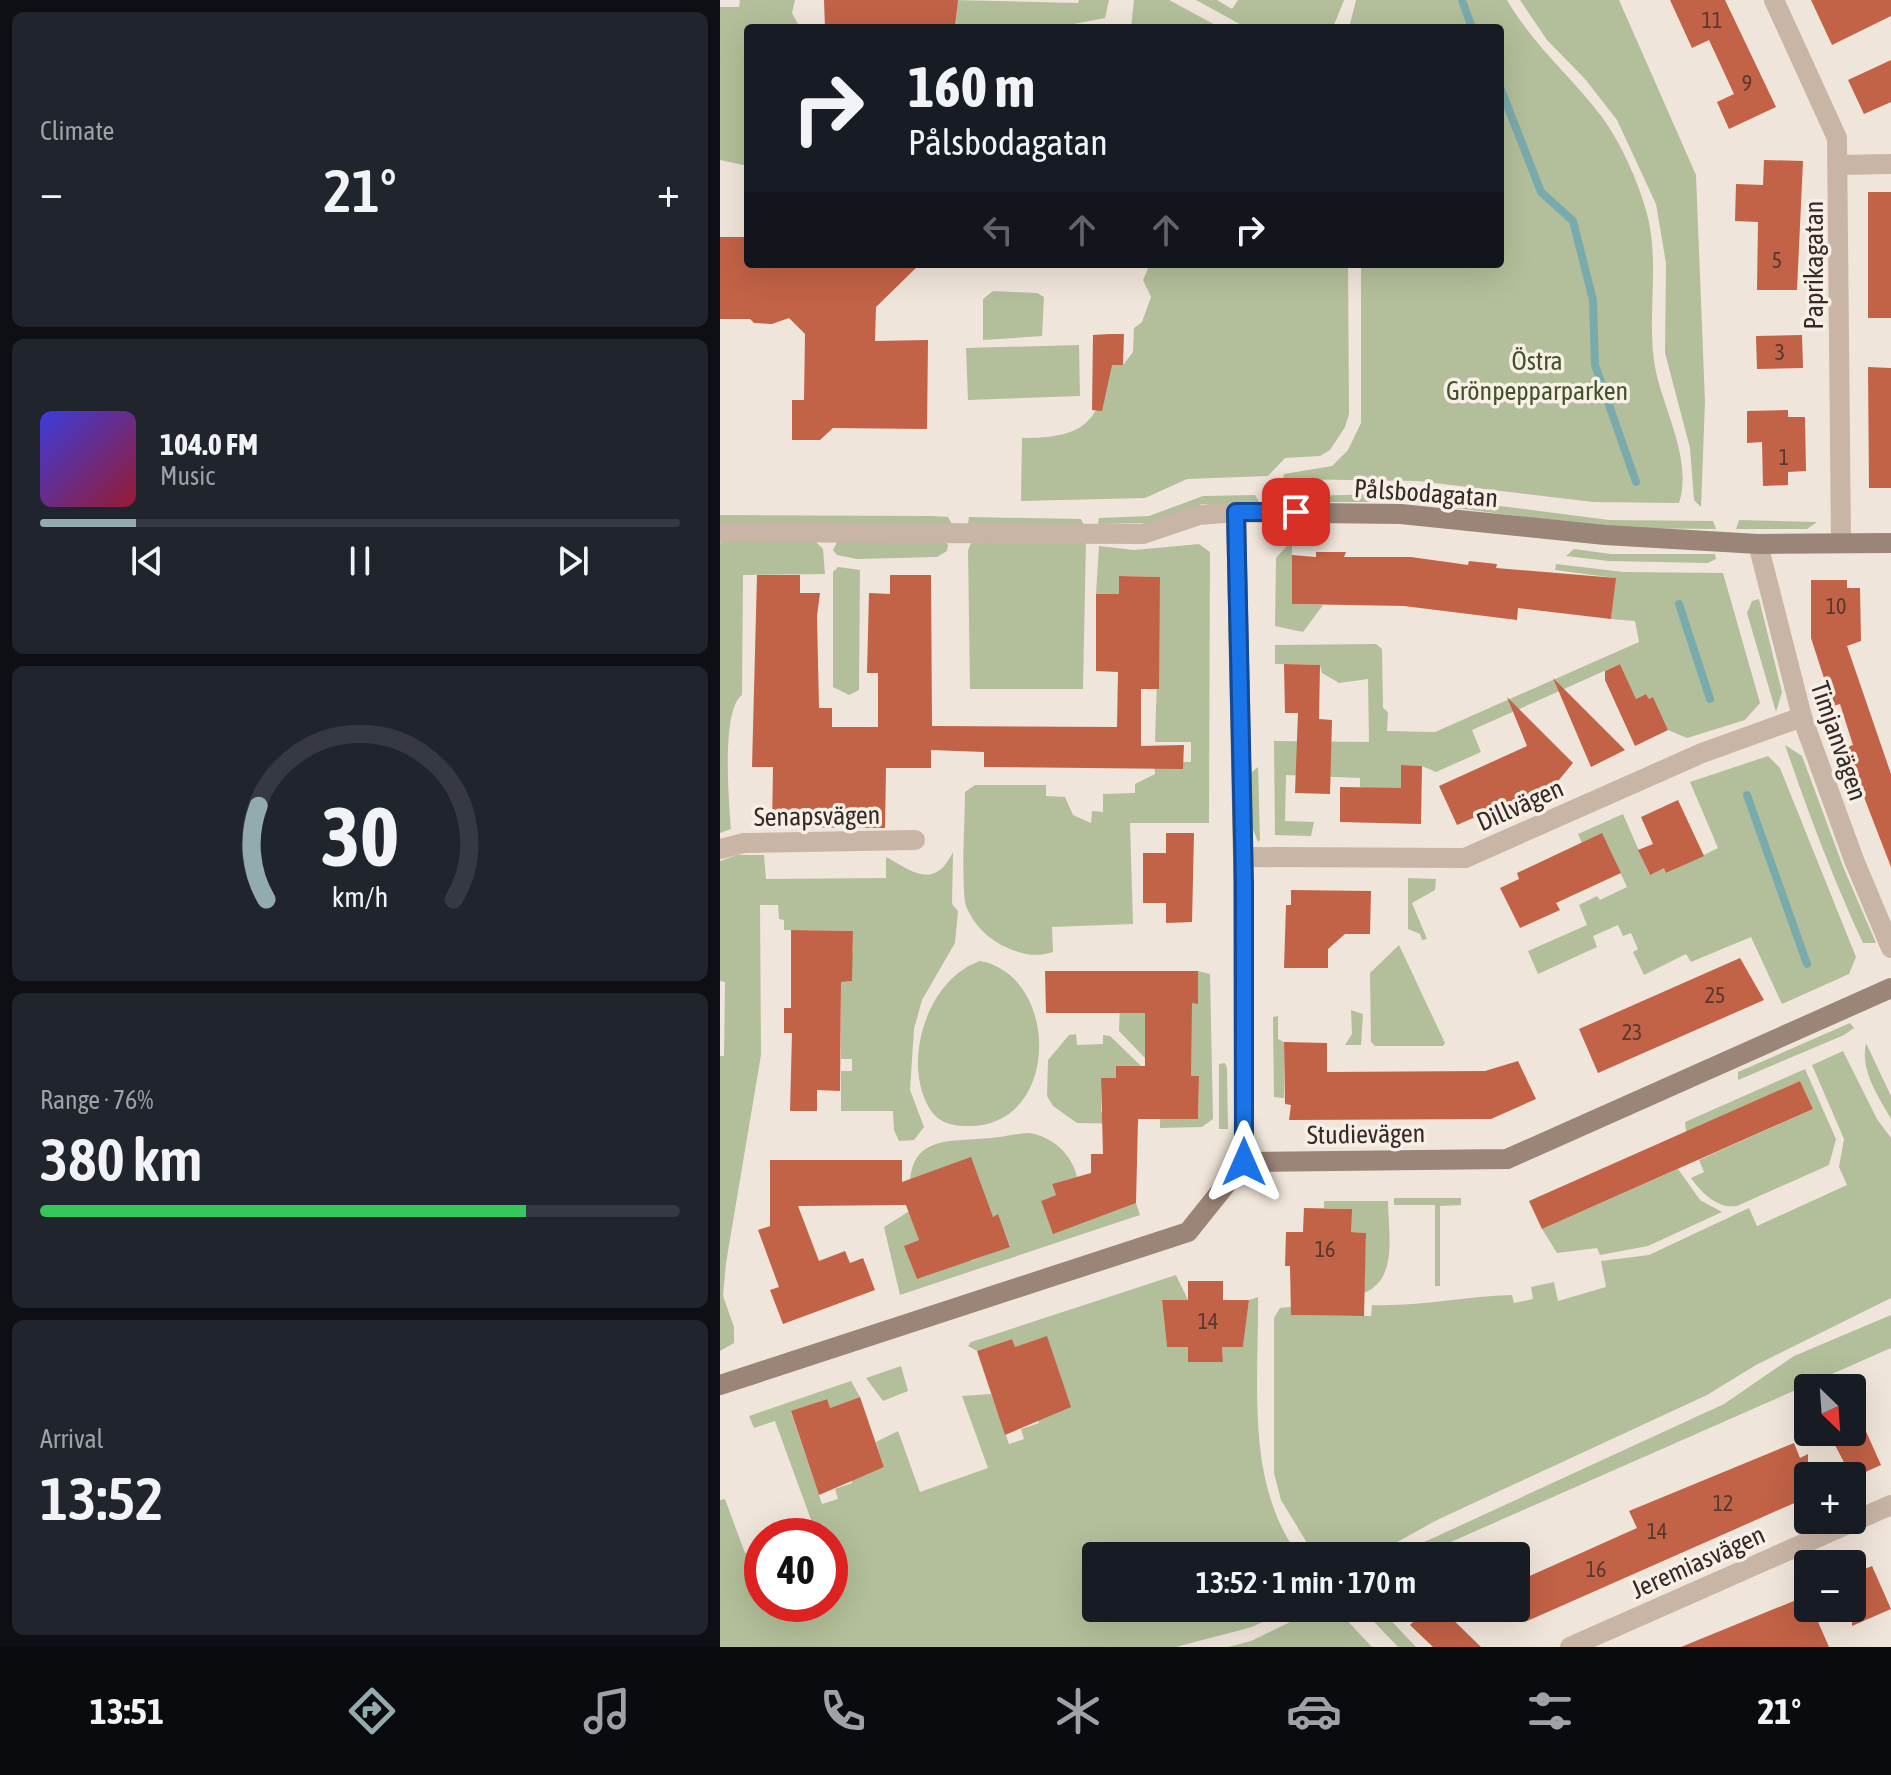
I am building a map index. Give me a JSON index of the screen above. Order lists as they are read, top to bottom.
{
  "streets": {
    "street": [
      "Paprikagatan",
      "Pålsbodagatan",
      "Timjanvägen",
      "Dillvägen",
      "Senapsvägen",
      "Studievägen",
      "Jeremiasvägen"
    ]
  },
  "crossings": [
    ["Paprikagatan", "Pålsbodagatan"],
    ["Pålsbodagatan", "Timjanvägen"],
    ["Timjanvägen", "Dillvägen"]
  ],
  "parks": ["Östra Grönpepparparken"],
  "house_numbers": [
    "11",
    "9",
    "5",
    "3",
    "1",
    "10",
    "25",
    "23",
    "16",
    "14",
    "12",
    "14",
    "16"
  ],
  "north": "bottom right",
  "page": {
    "tile": [
      "Climate",
      ["Range · 76%", "380 km"],
      ["Arrival", "13:52"]
    ],
    "turn": ["160 m", "Pålsbodagatan"],
    "heat": ["−", "21°", "+"],
    "song": ["104.0 FM", "Music"],
    "map_buttons": ["+", "−"],
    "limit": "40",
    "trip": "13:52 · 1 min · 170 m",
    "tabs": ["13:51", "21°"],
    "gauge": ["30", "km/h"]
  }
}
